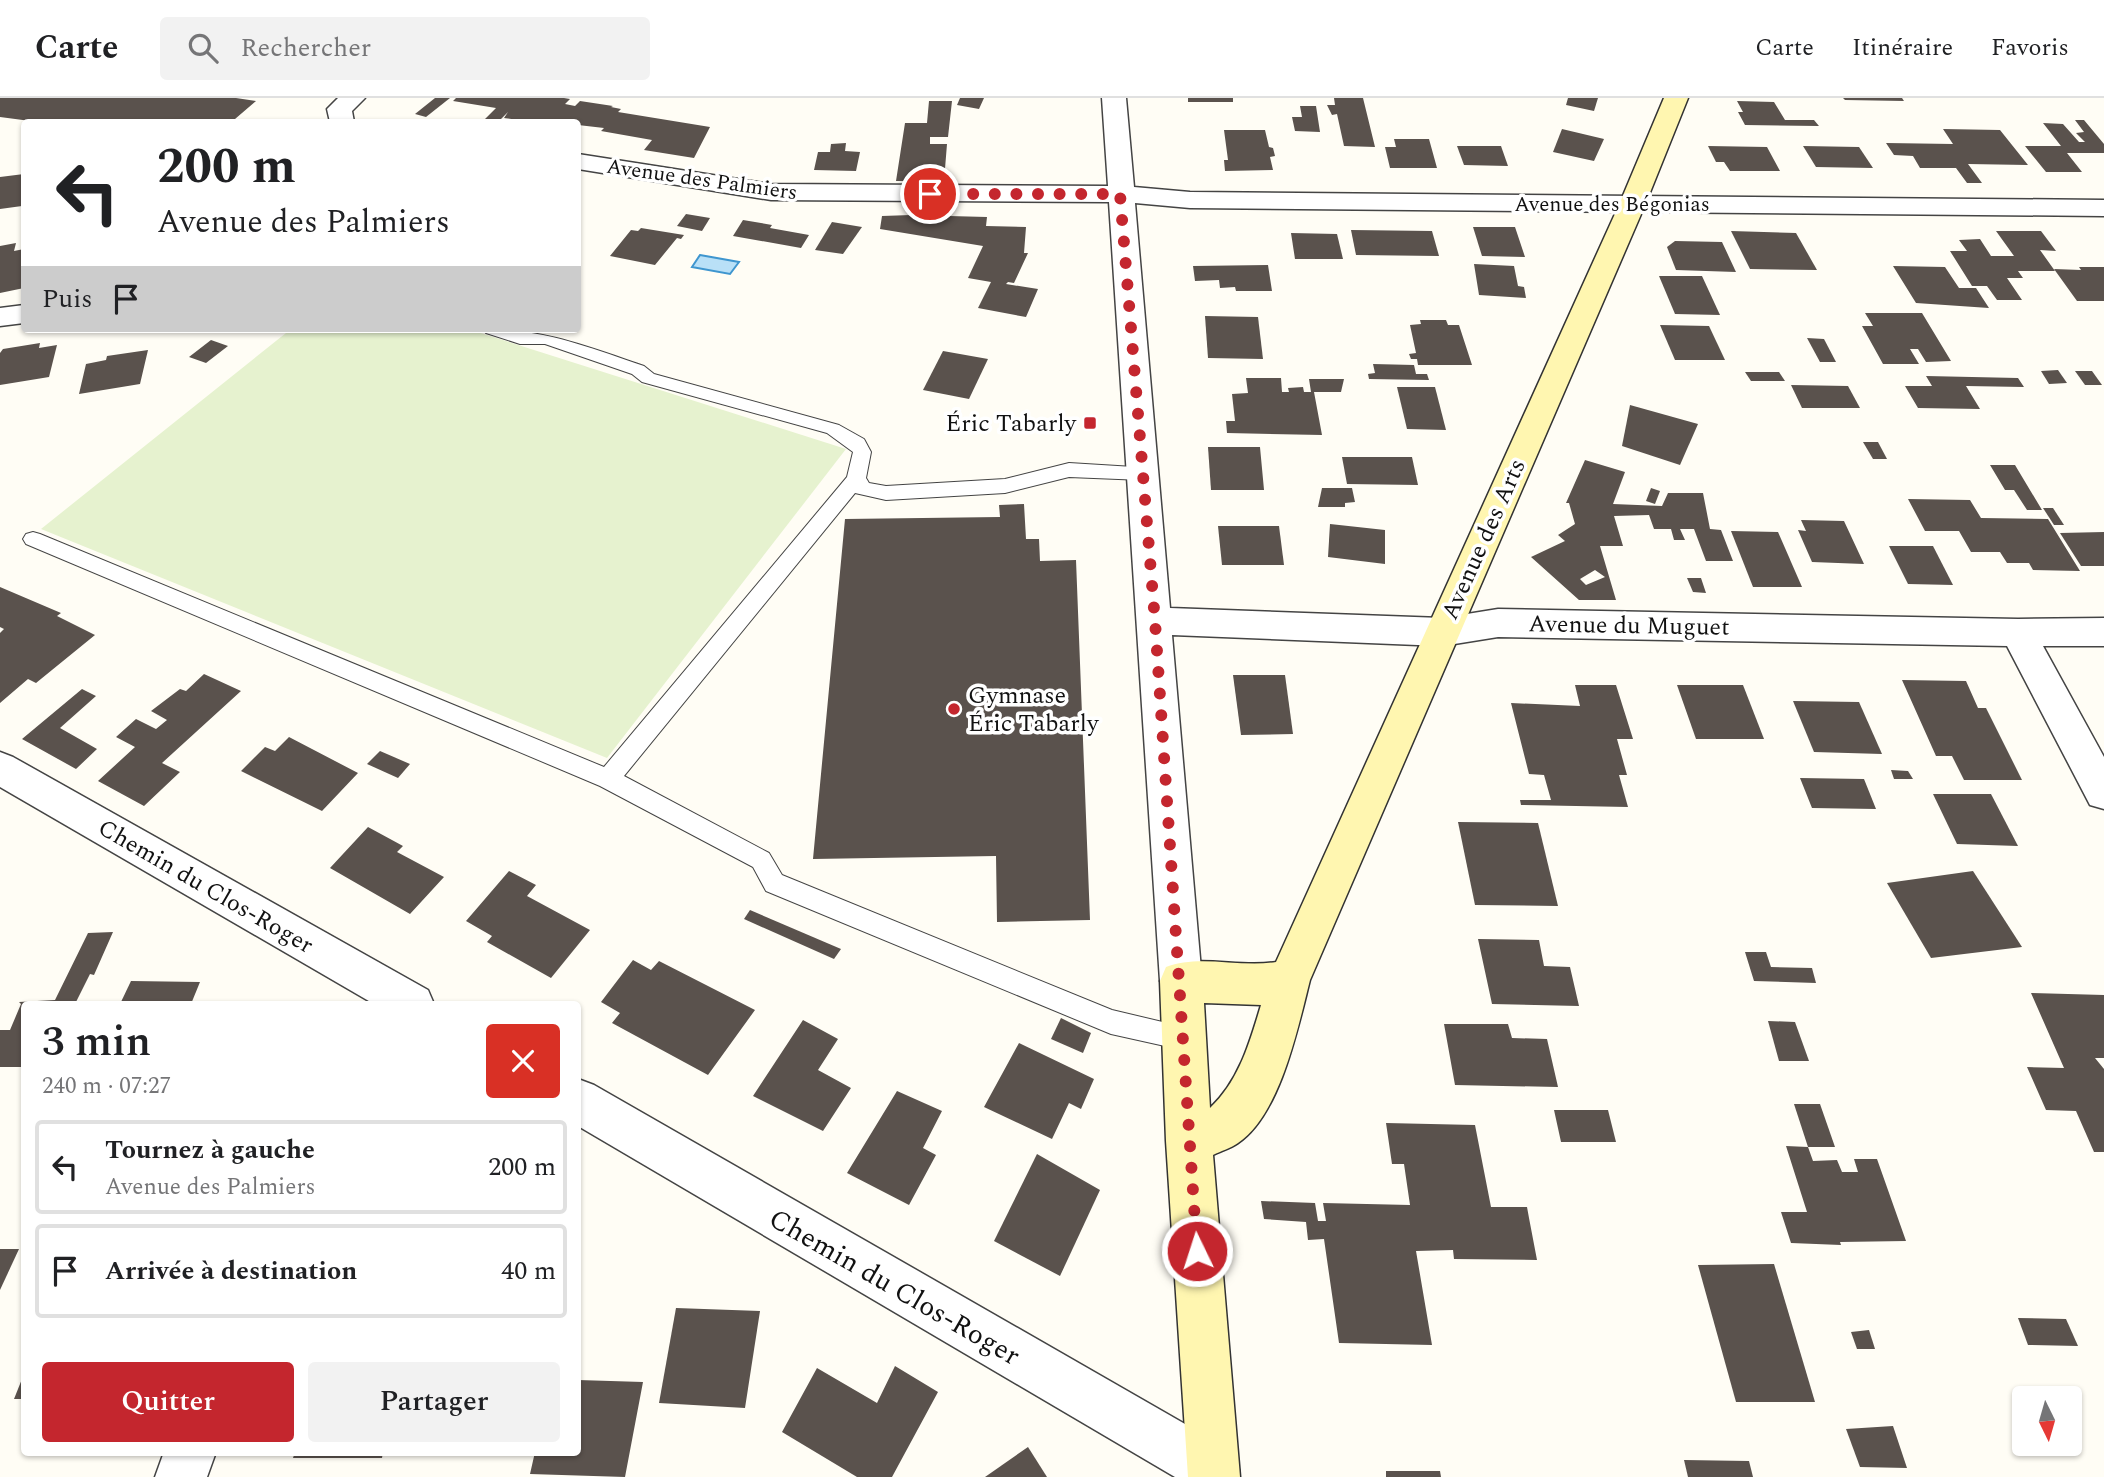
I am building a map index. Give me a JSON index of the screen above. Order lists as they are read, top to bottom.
{
  "streets": {
    "street": [
      "Avenue des Palmiers",
      "Avenue des Bégonias",
      "Avenue des Arts",
      "Avenue du Muguet",
      "Chemin du Clos-Roger"
    ]
  },
  "crossings": [
    ["Avenue des Palmiers", "Avenue des Bégonias"],
    ["Avenue des Bégonias", "Avenue des Arts"],
    ["Avenue des Arts", "Avenue du Muguet"]
  ],
  "places": {
    "transit": ["Éric Tabarly"],
    "other": ["Gymnase Éric Tabarly"]
  },
  "north": "bottom",
  "page": {
    "header": "Carte",
    "search": "Rechercher",
    "nav": ["Carte", "Itinéraire", "Favoris"],
    "turn": ["200 m", "Avenue des Palmiers"],
    "then": "Puis",
    "heading": ["3 min", "240 m · 07:27"],
    "list": [
      {
        "name": "Tournez à gauche",
        "note": "Avenue des Palmiers",
        "value": "200 m"
      },
      {
        "name": "Arrivée à destination",
        "value": "40 m"
      }
    ],
    "buttons": ["Quitter", "Partager"]
  }
}
